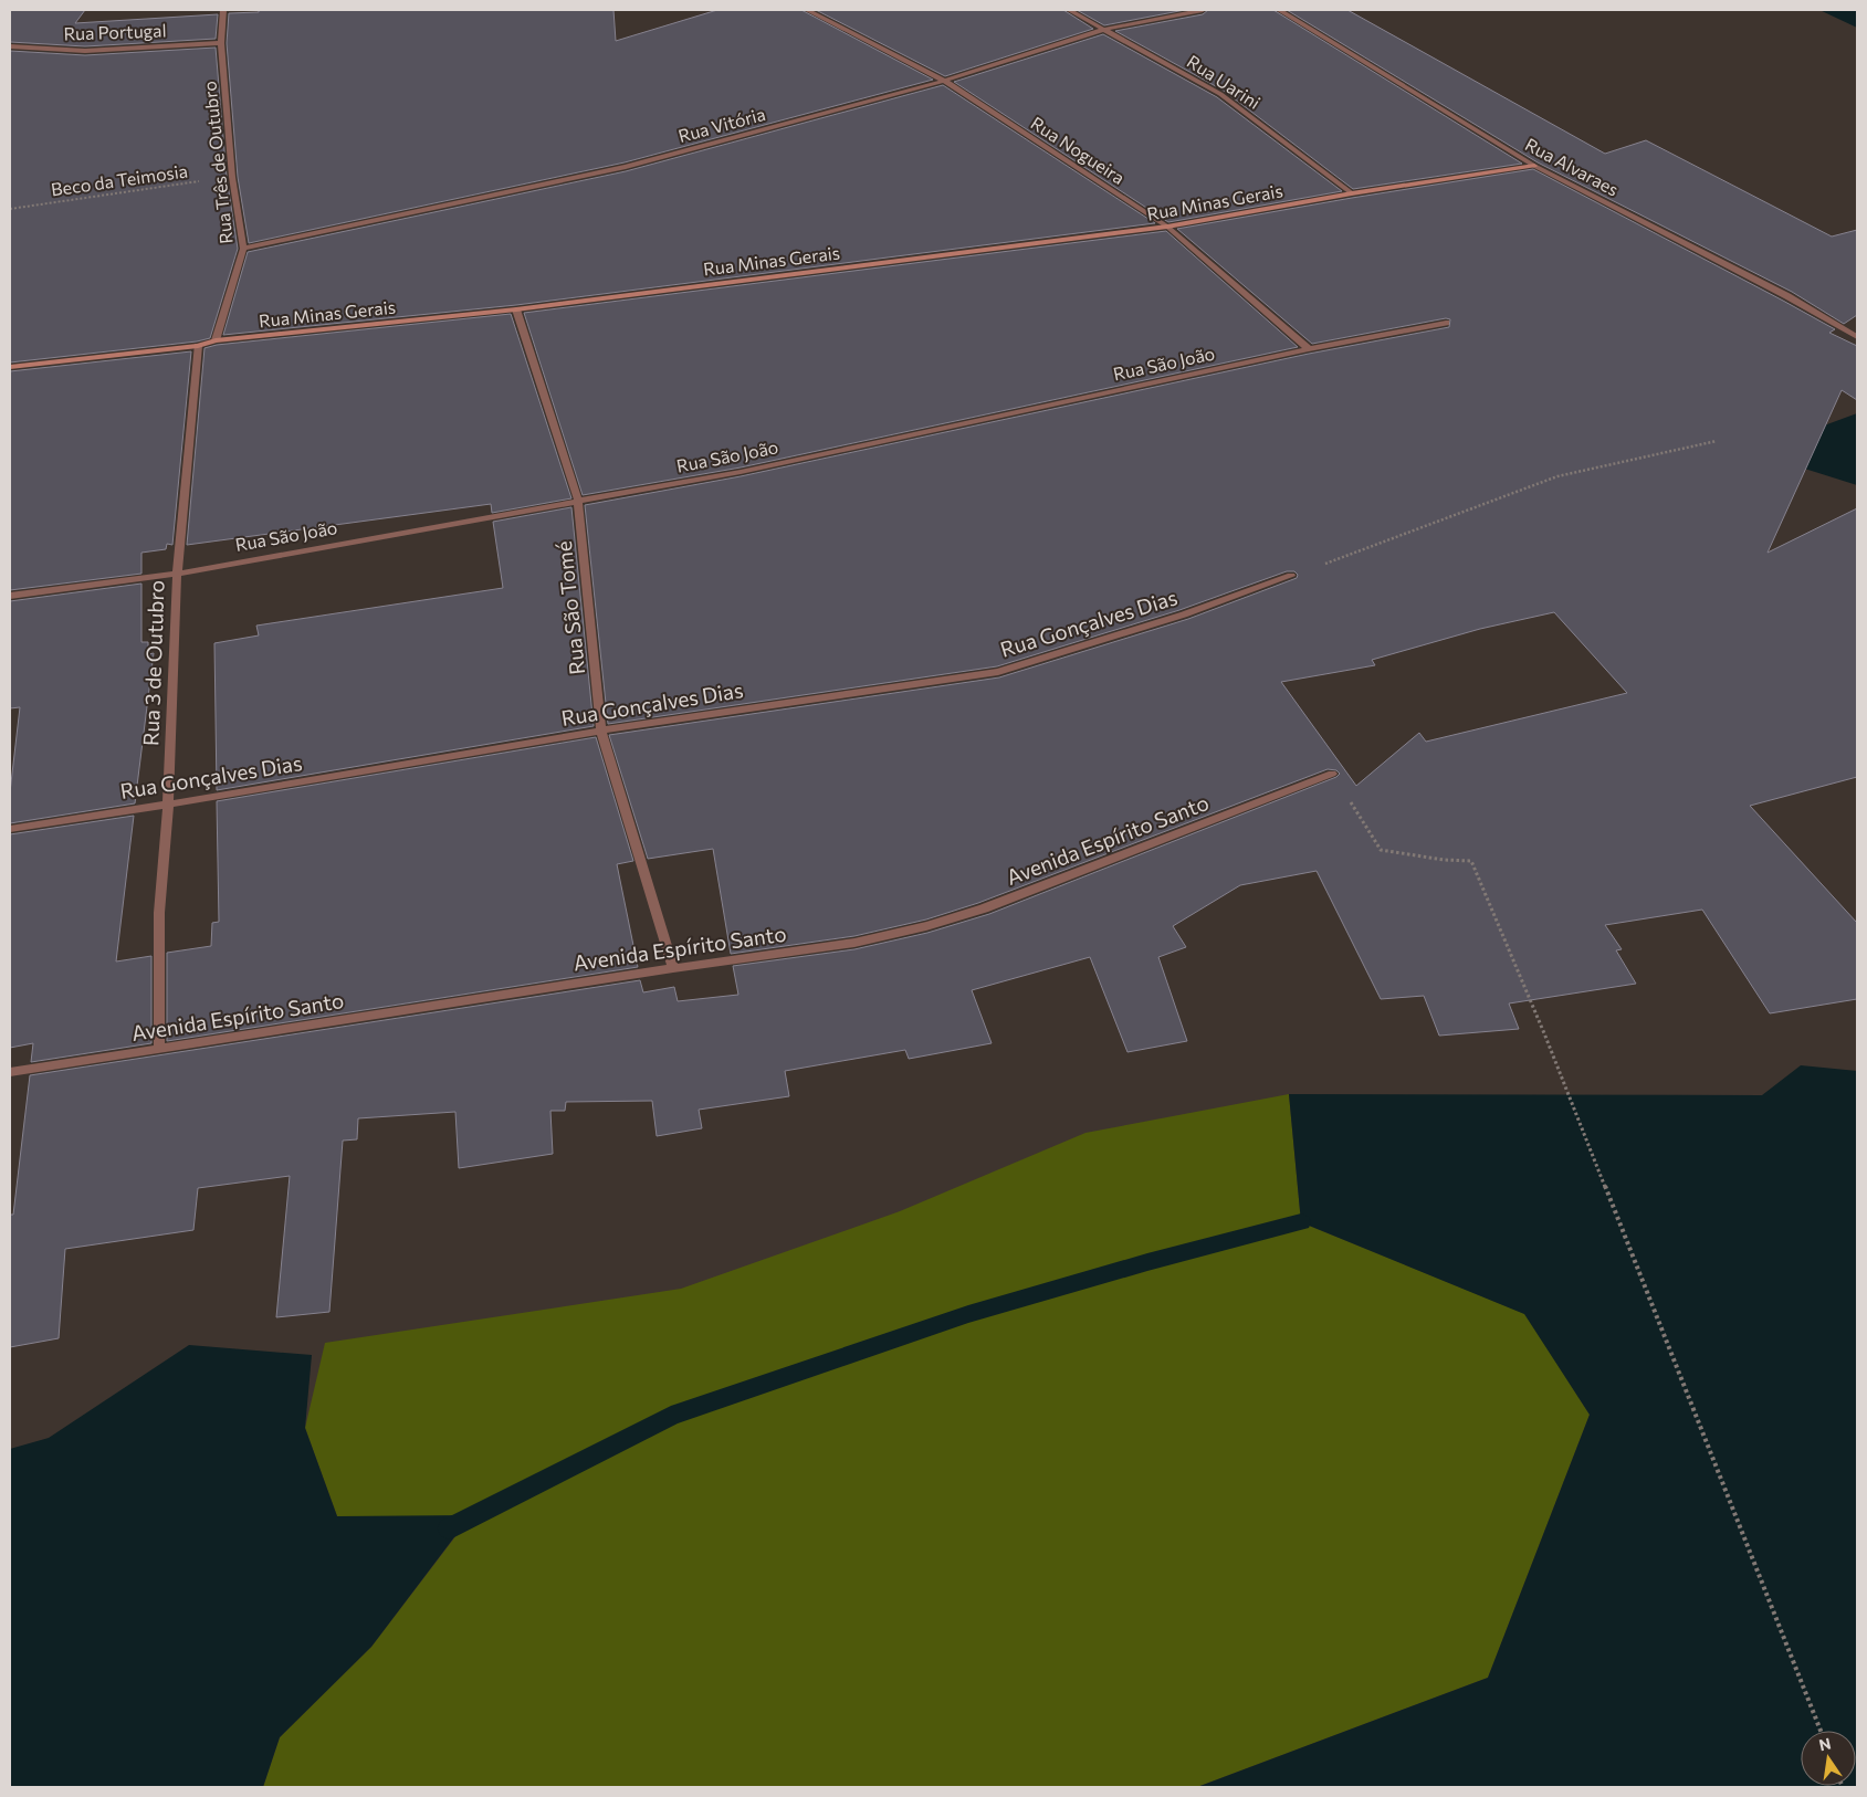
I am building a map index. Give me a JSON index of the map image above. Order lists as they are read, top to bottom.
{
  "streets": {
    "street": [
      "Rua Portugal",
      "Rua Uarini",
      "Rua Vitória",
      "Rua Nogueira",
      "Rua Três de Outubro",
      "Rua Alvaraes",
      "Rua Minas Gerais",
      "Rua São João",
      "Rua São Tomé",
      "Rua Gonçalves Dias",
      "Rua 3 de Outubro",
      "Avenida Espírito Santo"
    ],
    "path": ["Beco da Teimosia"]
  },
  "crossings": [
    ["Rua Portugal", "Rua Três de Outubro"],
    ["Rua Uarini", "Rua Vitória"],
    ["Rua Uarini", "Rua Minas Gerais"],
    ["Rua Vitória", "Rua Nogueira"],
    ["Rua Vitória", "Rua Três de Outubro"],
    ["Rua Nogueira", "Rua Minas Gerais"],
    ["Rua Nogueira", "Rua São João"],
    ["Rua Três de Outubro", "Beco da Teimosia"],
    ["Rua Três de Outubro", "Rua Minas Gerais"],
    ["Rua Alvaraes", "Rua Minas Gerais"],
    ["Rua Minas Gerais", "Rua São Tomé"],
    ["Rua Minas Gerais", "Rua 3 de Outubro"],
    ["Rua São João", "Rua São Tomé"],
    ["Rua São João", "Rua 3 de Outubro"],
    ["Rua São Tomé", "Rua Gonçalves Dias"],
    ["Rua São Tomé", "Avenida Espírito Santo"],
    ["Rua Gonçalves Dias", "Rua 3 de Outubro"],
    ["Rua 3 de Outubro", "Avenida Espírito Santo"]
  ],
  "north": "top"
}
